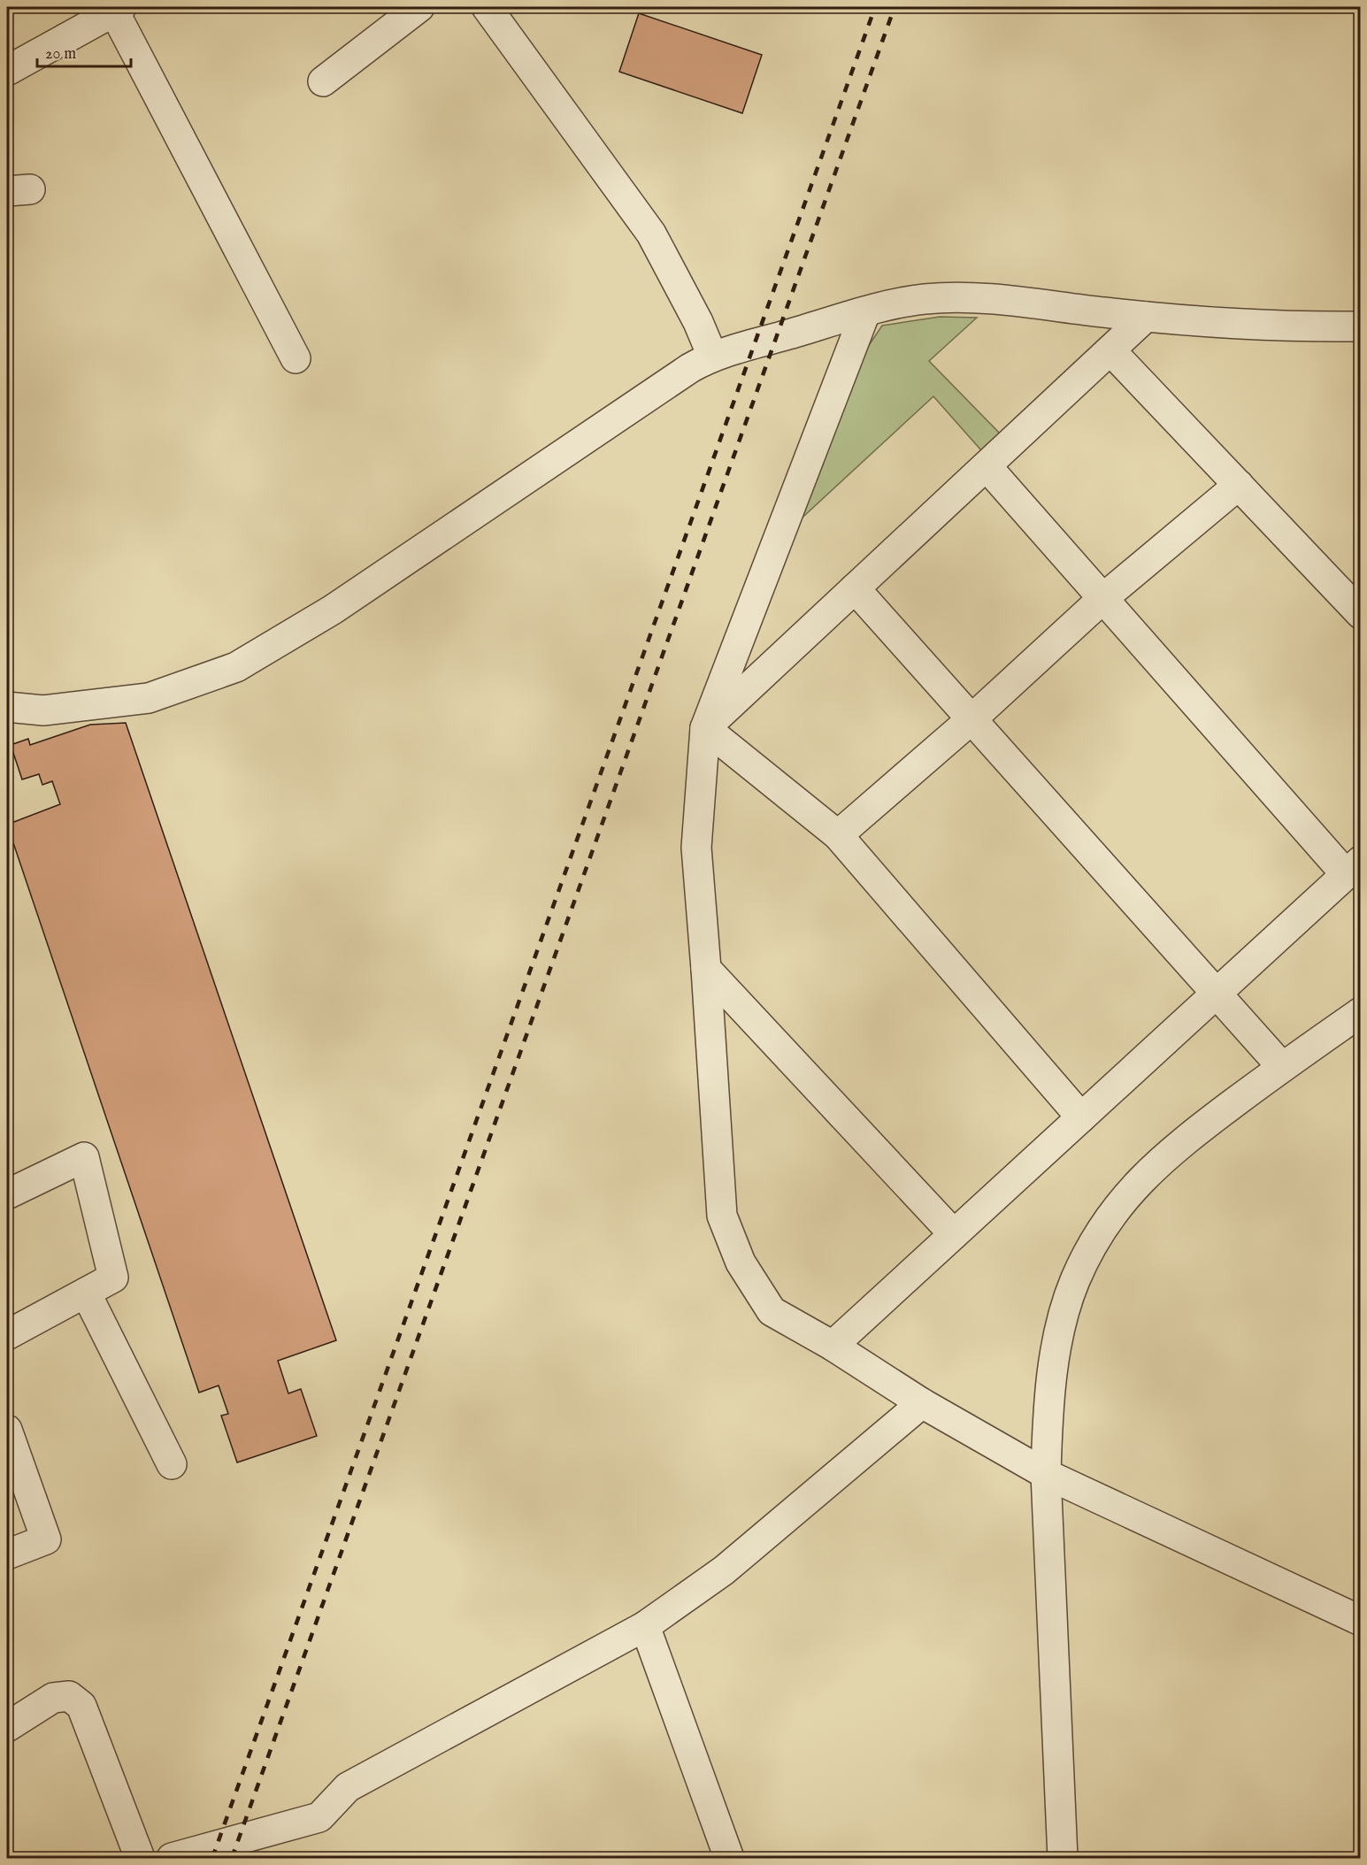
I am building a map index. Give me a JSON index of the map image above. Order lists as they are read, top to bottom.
{
  "scale_bar": "20 m"
}
